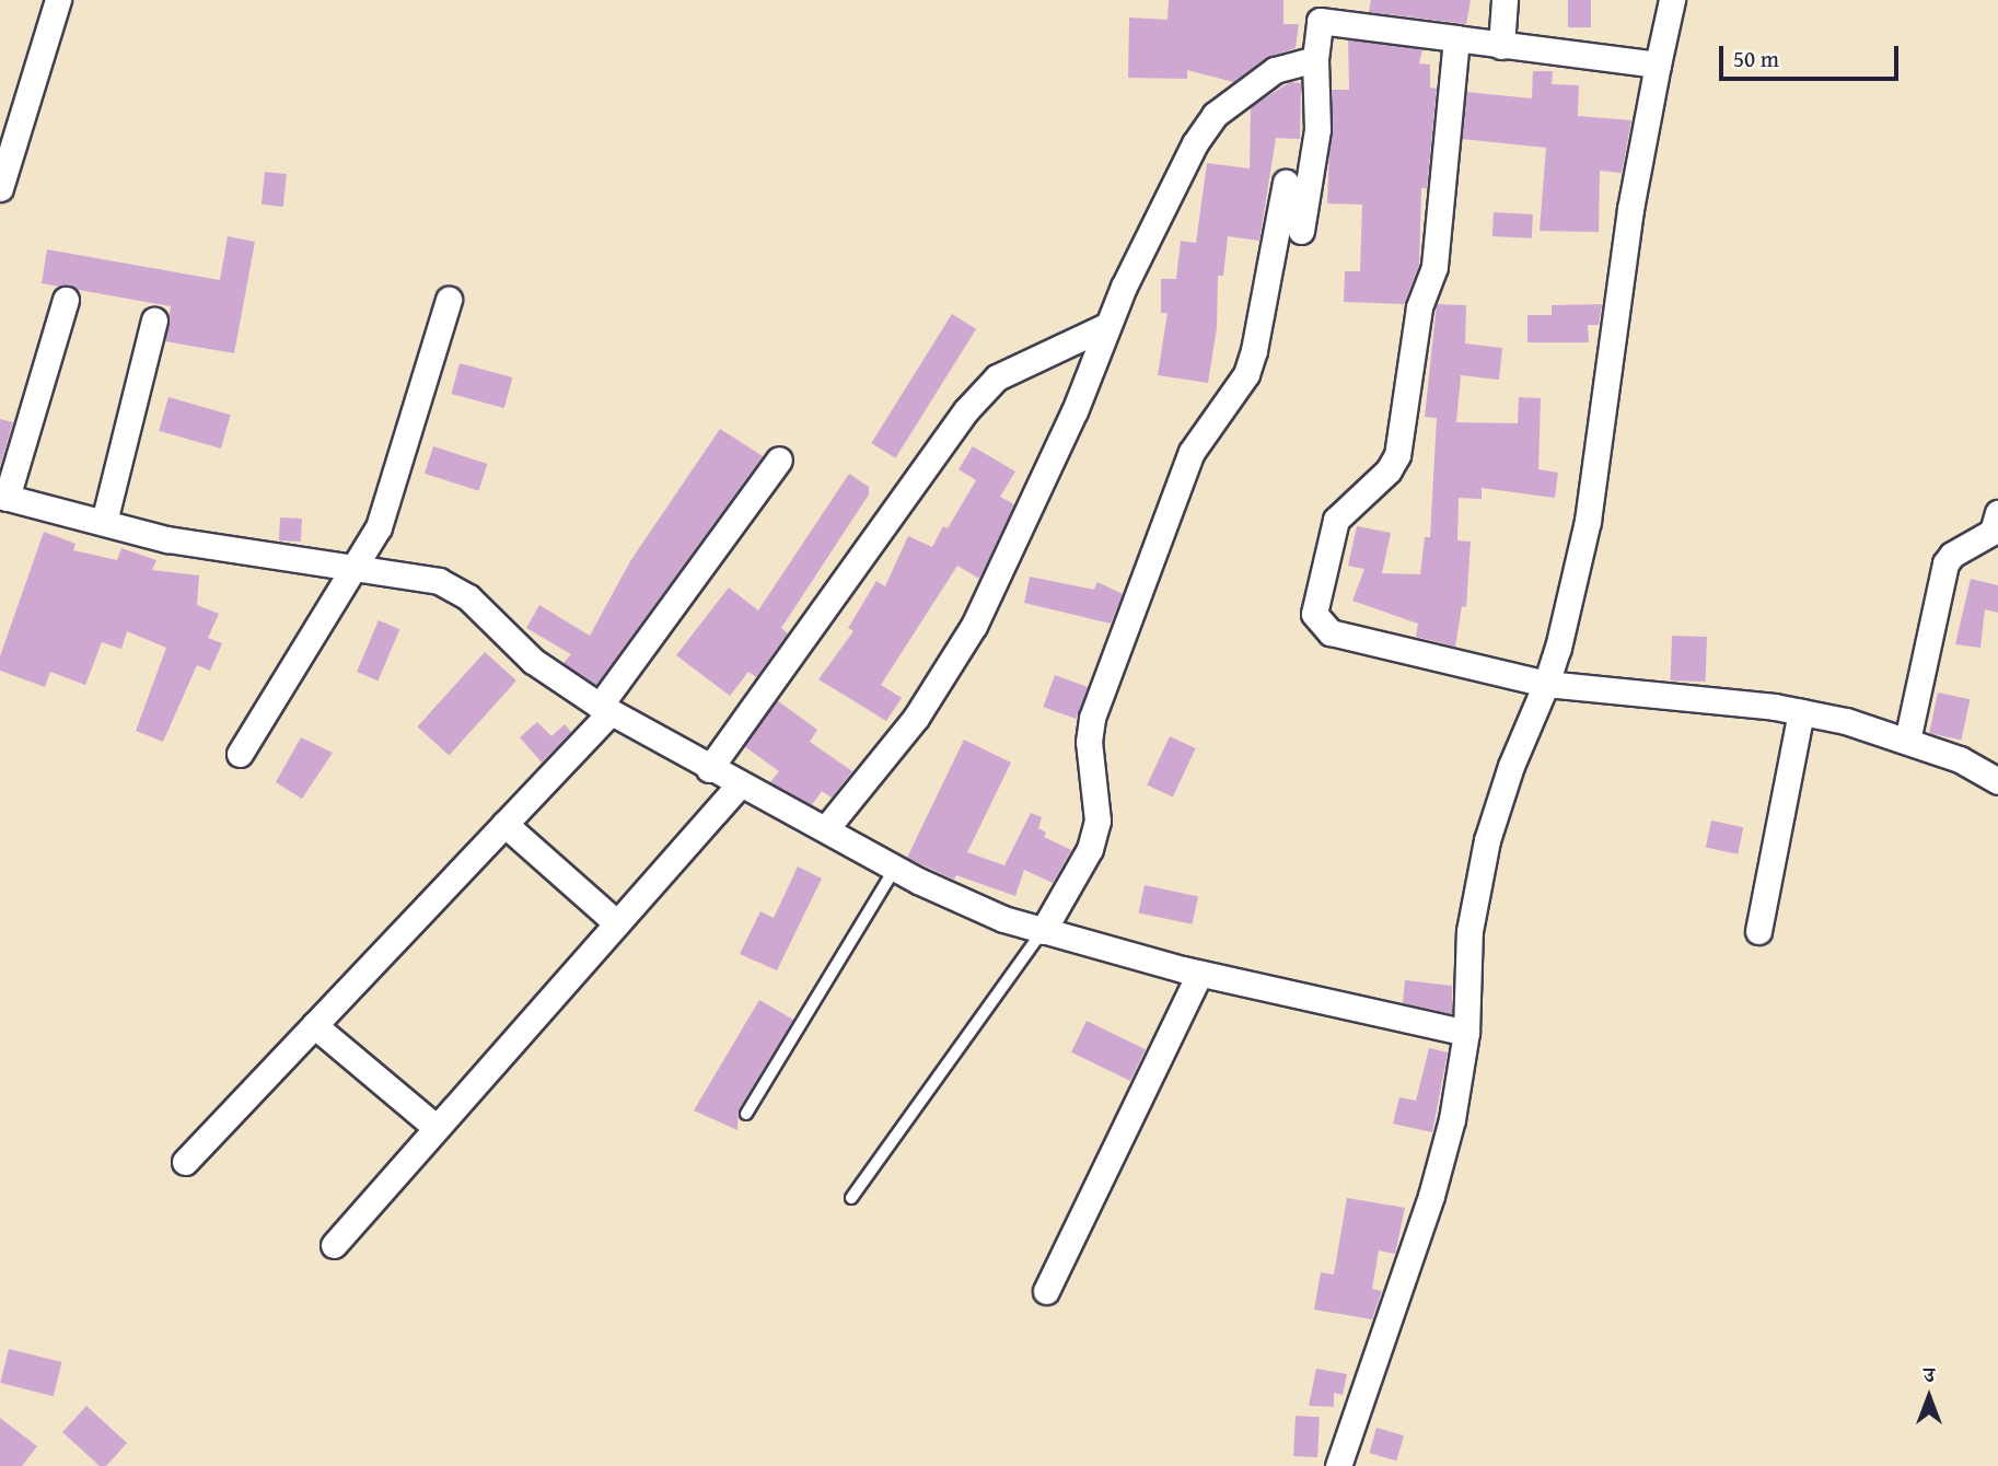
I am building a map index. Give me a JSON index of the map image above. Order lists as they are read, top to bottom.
{
  "scale_bar": "50 m",
  "north": "top"
}
